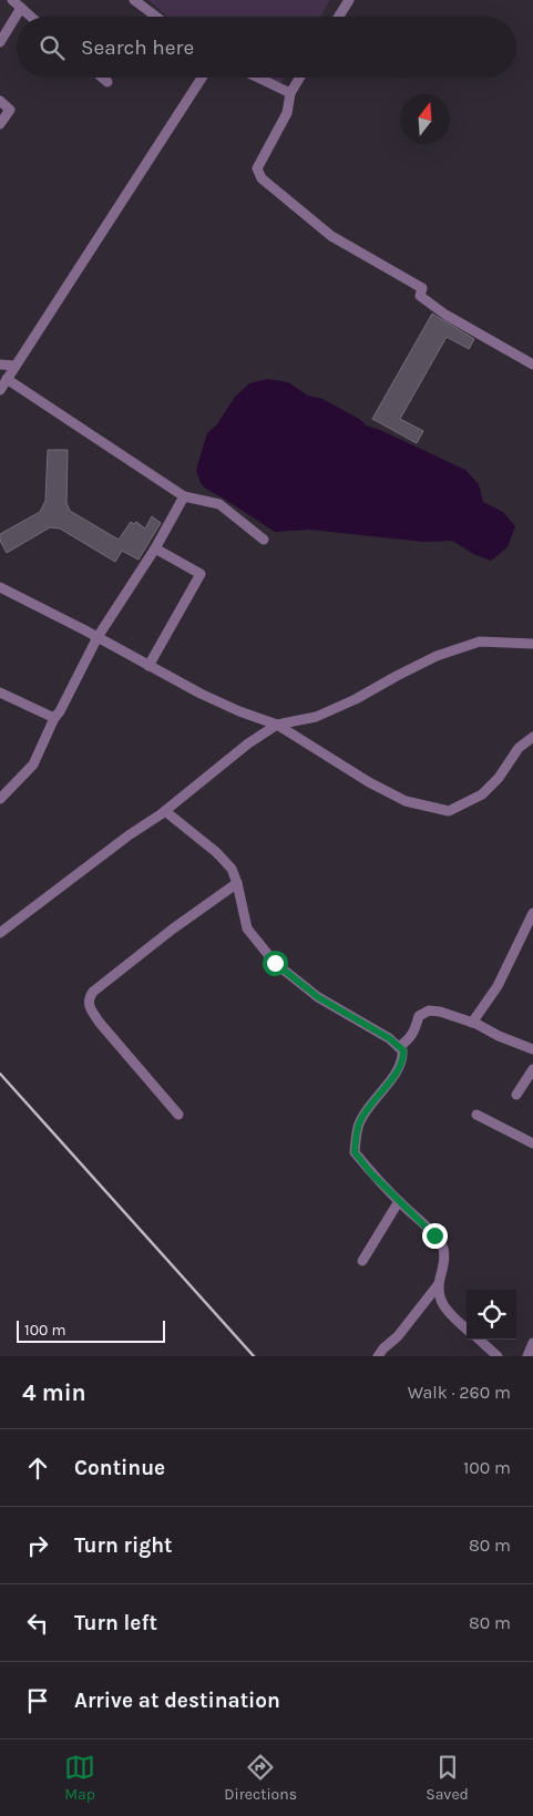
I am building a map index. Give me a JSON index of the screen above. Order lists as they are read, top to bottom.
{
  "scale_bar": "100 m",
  "north": "top",
  "page": {
    "search": "Search here",
    "scale": "100 m",
    "heading": ["4 min", "Walk · 260 m"],
    "list": [
      ["Continue", "100 m"],
      ["Turn right", "80 m"],
      ["Turn left", "80 m"],
      "Arrive at destination"
    ],
    "nav": ["Map", "Directions", "Saved"]
  }
}
